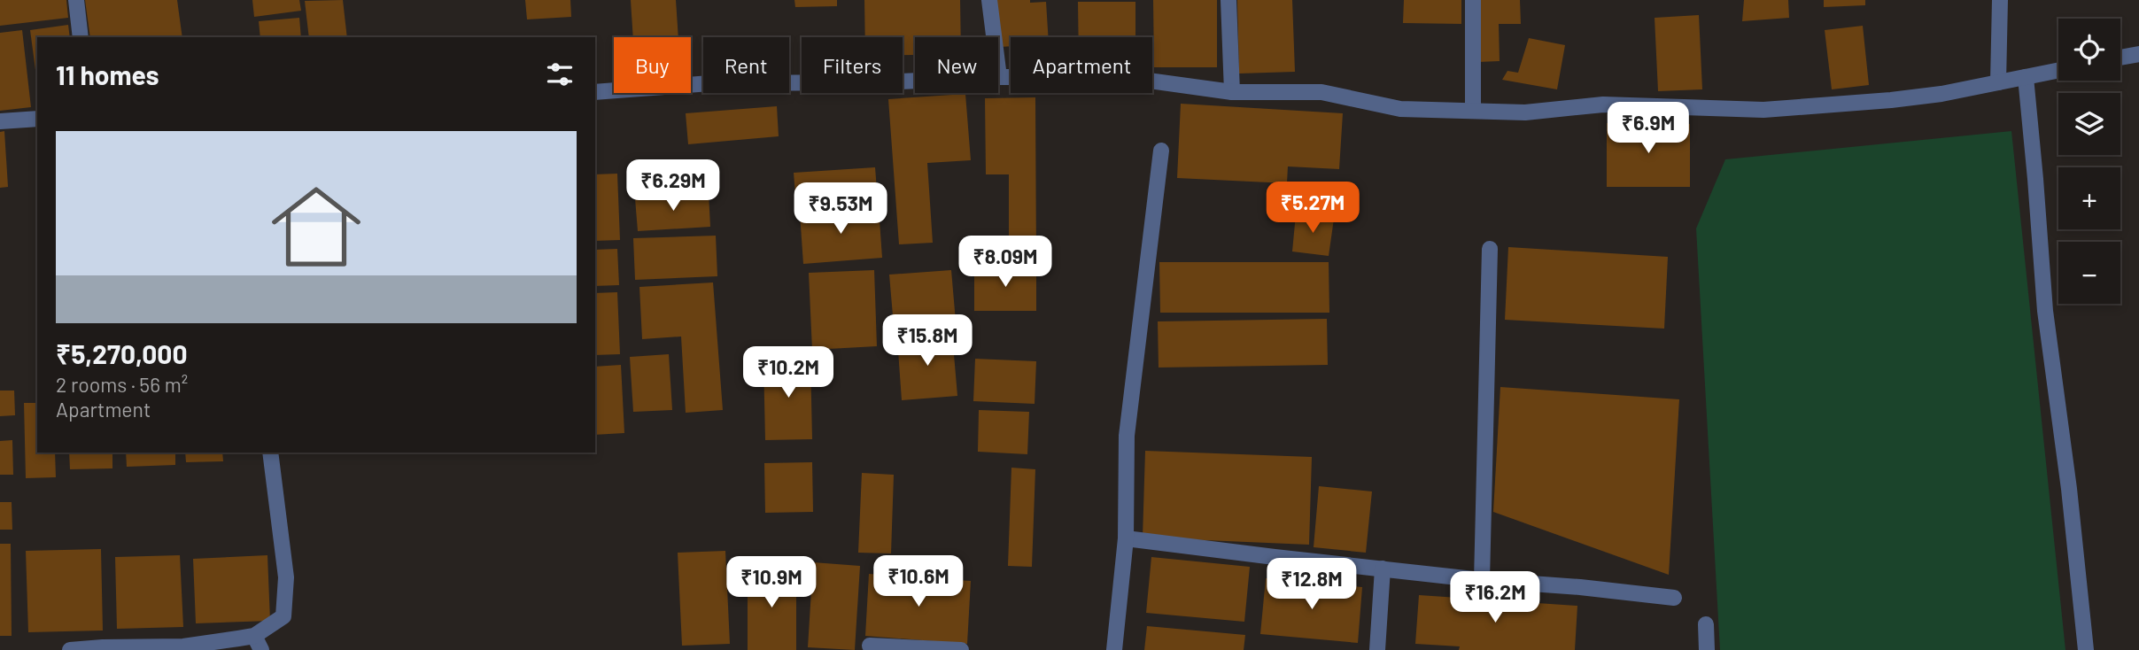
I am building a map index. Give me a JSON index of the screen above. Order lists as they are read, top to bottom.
{
  "page": {
    "map_buttons": ["+", "−"],
    "chip": [
      "Buy",
      "Rent",
      "Filters",
      "New",
      "Apartment"
    ],
    "heading": "11 homes",
    "price": [
      "₹6.9M",
      "₹6.29M",
      "₹5.27M",
      "₹9.53M",
      "₹8.09M",
      "₹15.8M",
      "₹10.2M",
      "₹10.6M",
      "₹10.9M",
      "₹12.8M",
      "₹16.2M"
    ],
    "list": [
      {
        "name": "₹5,270,000",
        "note": "2 rooms · 56 m² · Apartment"
      }
    ]
  }
}
